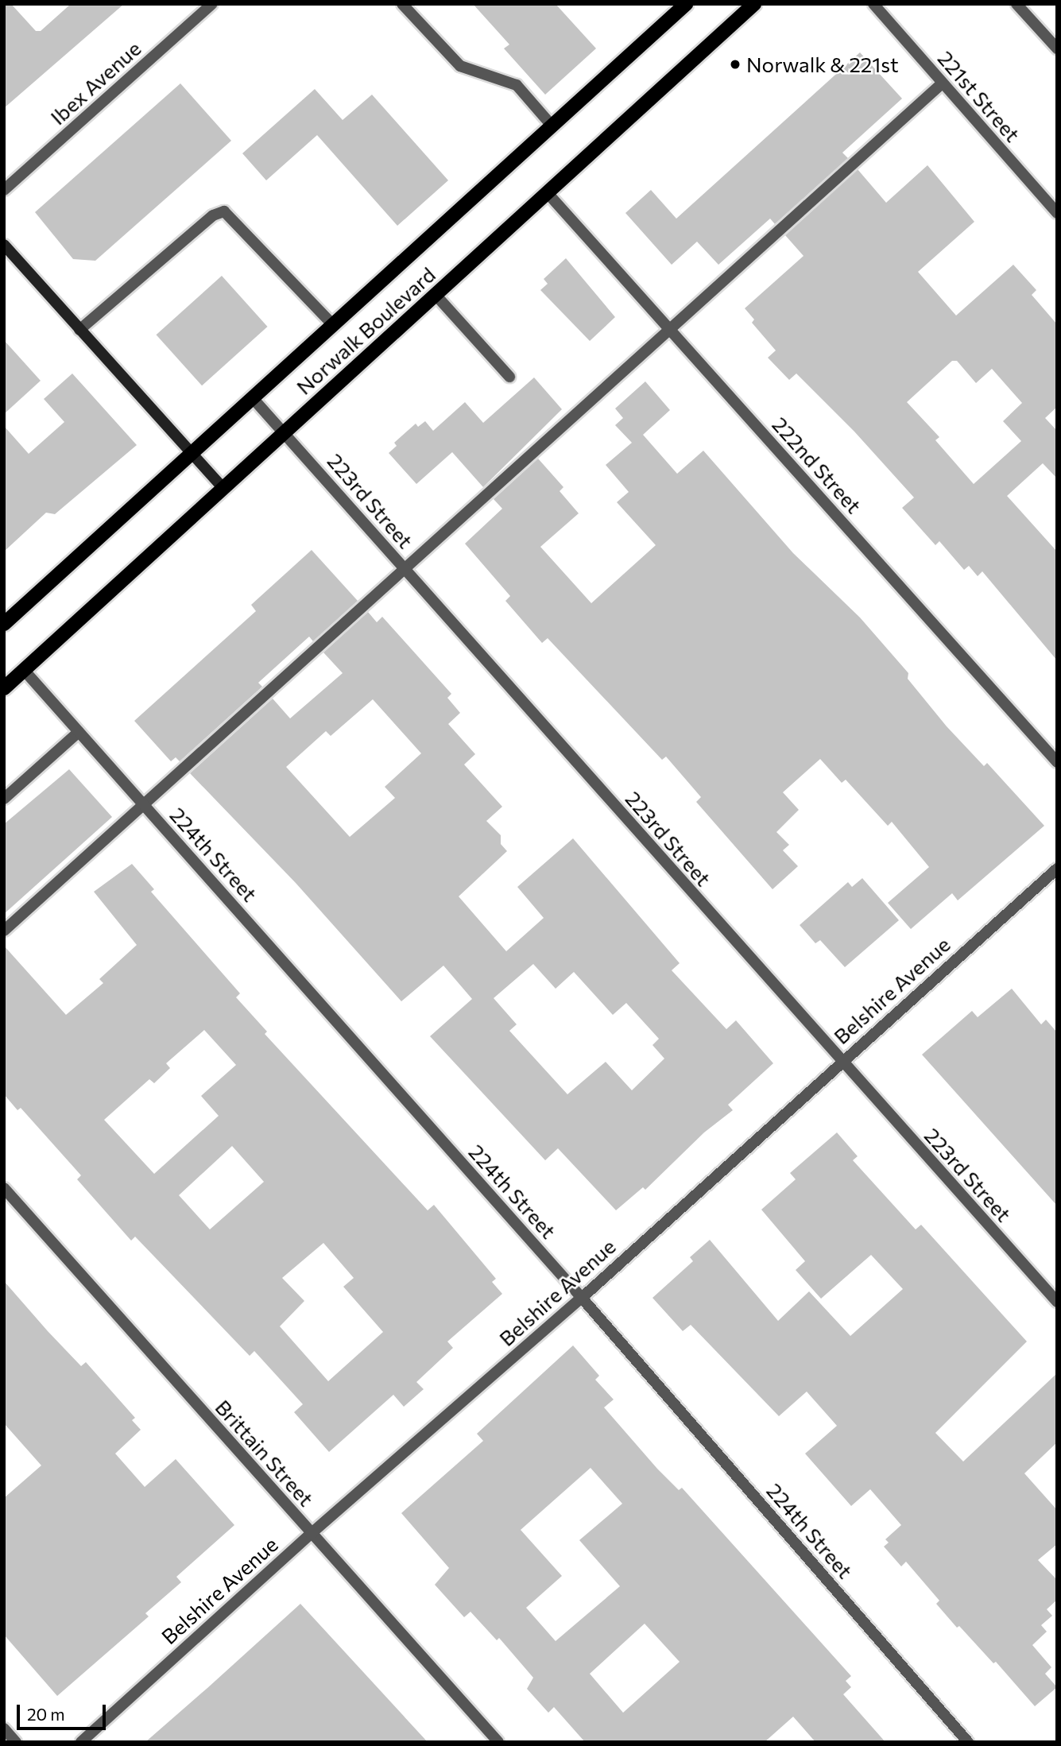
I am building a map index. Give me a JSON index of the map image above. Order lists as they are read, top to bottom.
{
  "streets": {
    "main road": ["Norwalk Boulevard"],
    "street": [
      "Ibex Avenue",
      "221st Street",
      "222nd Street",
      "223rd Street",
      "224th Street",
      "Belshire Avenue",
      "Brittain Street"
    ]
  },
  "crossings": [
    ["Norwalk Boulevard", "222nd Street"],
    ["Norwalk Boulevard", "223rd Street"],
    ["Norwalk Boulevard", "224th Street"],
    ["223rd Street", "Belshire Avenue"],
    ["224th Street", "Belshire Avenue"],
    ["Belshire Avenue", "Brittain Street"]
  ],
  "places": ["Norwalk & 221st"],
  "scale_bar": "20 m"
}
